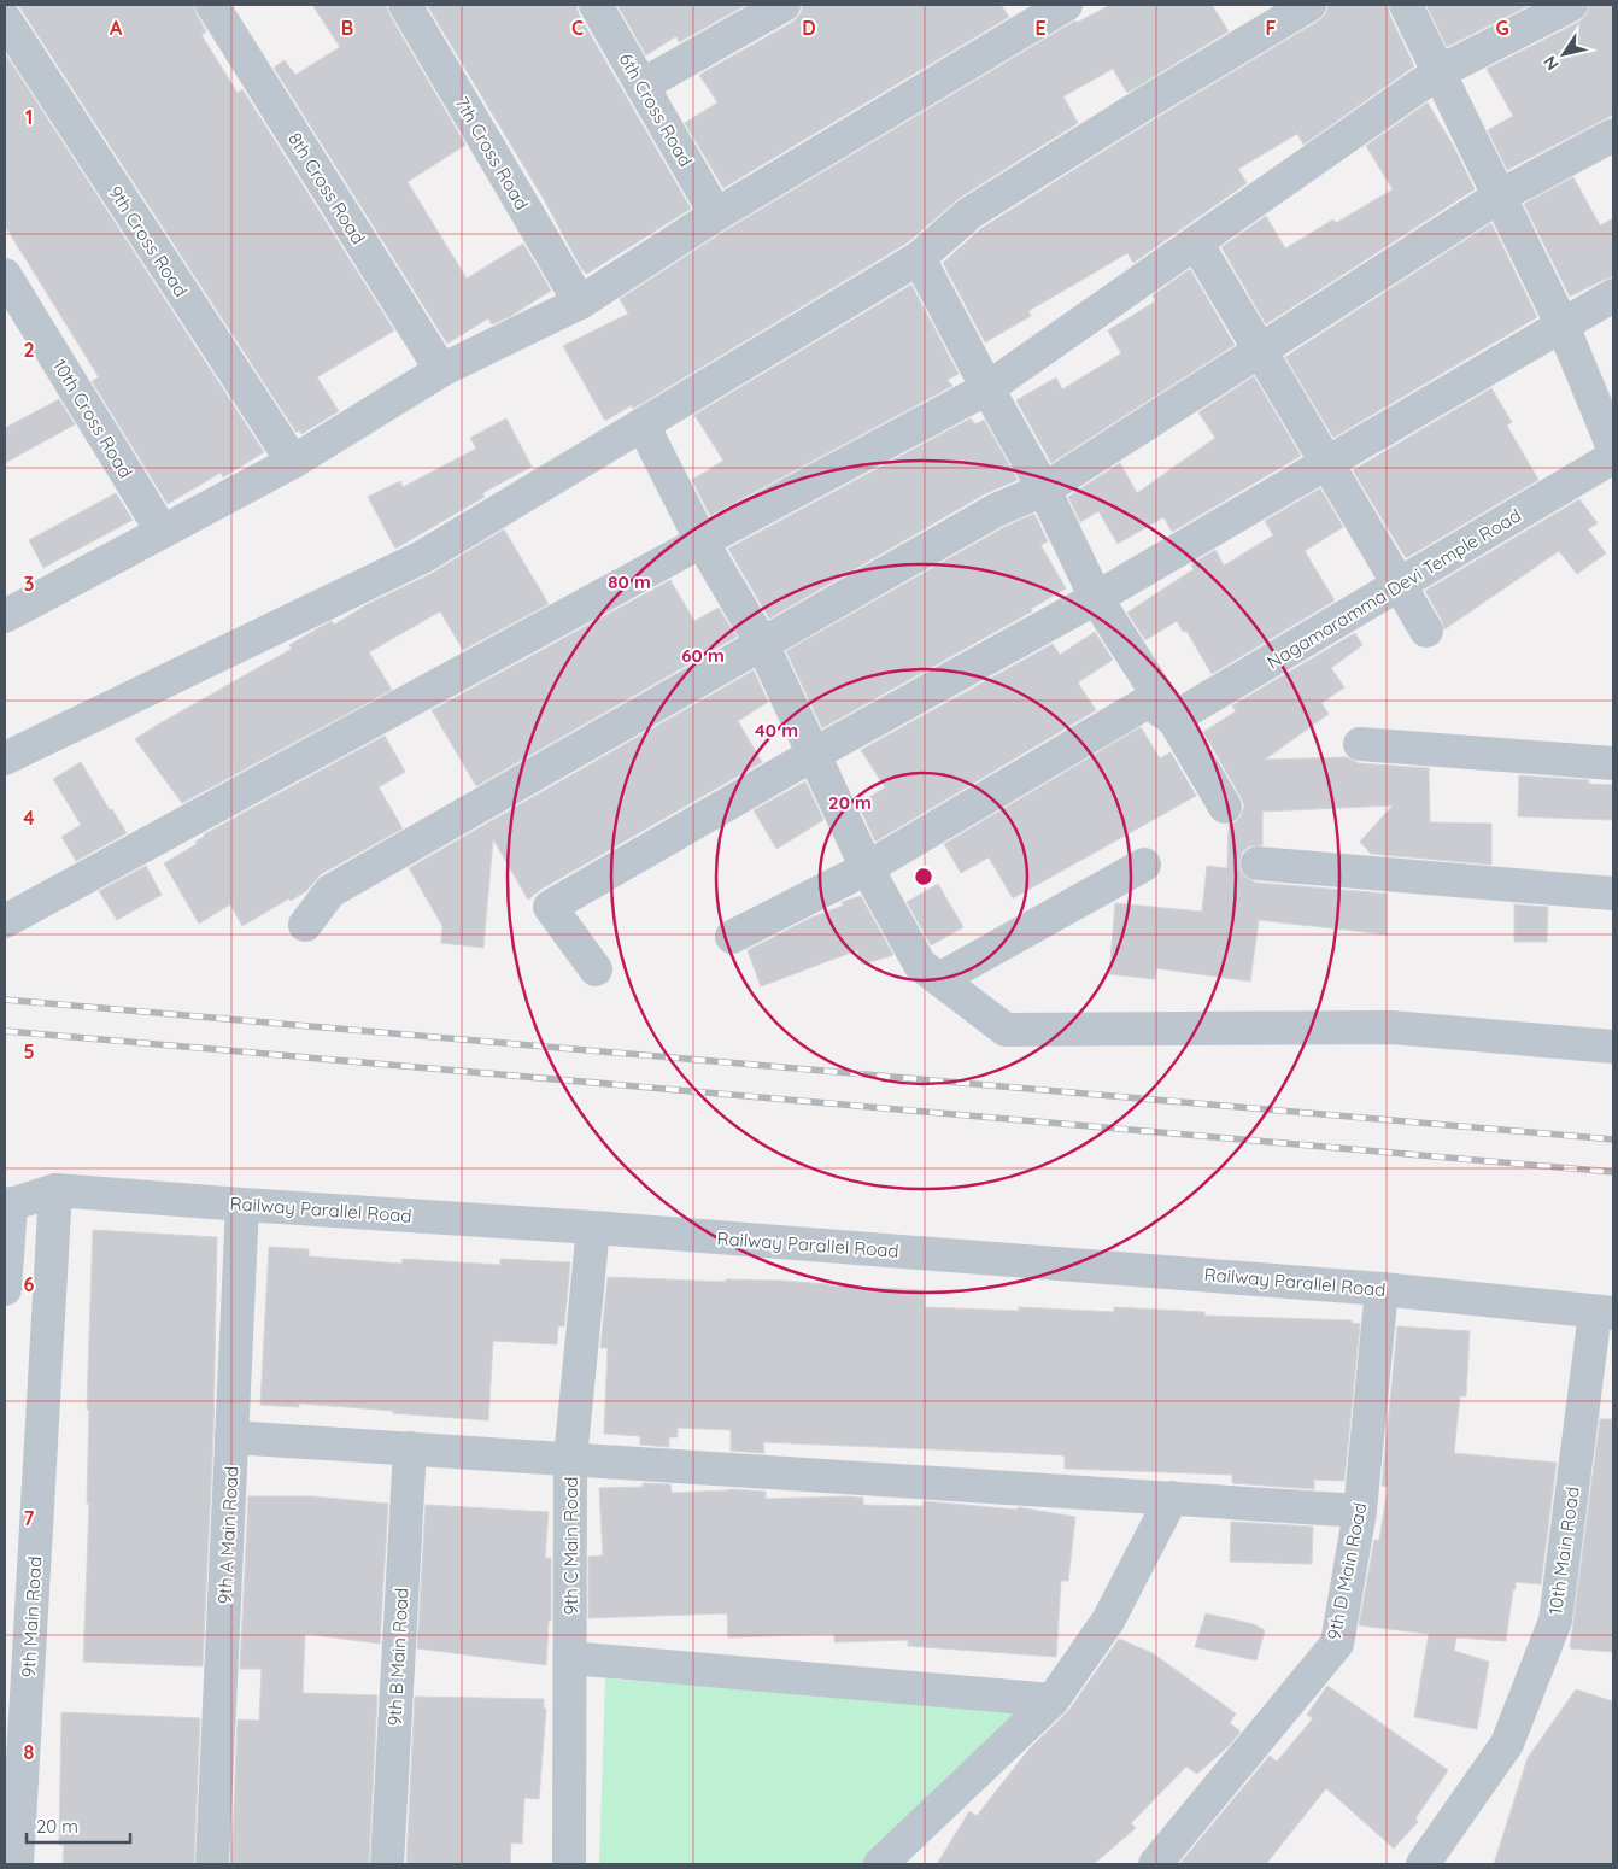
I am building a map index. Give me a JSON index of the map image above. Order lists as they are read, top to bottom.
{
  "streets": {
    "street": [
      "6th Cross Road",
      "7th Cross Road",
      "8th Cross Road",
      "9th Cross Road",
      "10th Cross Road",
      "Nagamaramma Devi Temple Road",
      "Railway Parallel Road",
      "9th A Main Road",
      "9th C Main Road",
      "10th Main Road",
      "9th D Main Road",
      "9th Main Road",
      "9th B Main Road"
    ]
  },
  "crossings": [
    ["Railway Parallel Road", "9th A Main Road"],
    ["Railway Parallel Road", "9th C Main Road"],
    ["Railway Parallel Road", "10th Main Road"],
    ["Railway Parallel Road", "9th D Main Road"],
    ["Railway Parallel Road", "9th Main Road"]
  ],
  "scale_bar": "20 m",
  "north": "bottom left",
  "grid": {
    "columns": [
      "A",
      "B",
      "C",
      "D",
      "E",
      "F",
      "G"
    ],
    "rows": [
      "1",
      "2",
      "3",
      "4",
      "5",
      "6",
      "7",
      "8"
    ]
  },
  "rings": [
    "80 m",
    "60 m",
    "40 m",
    "20 m"
  ]
}
